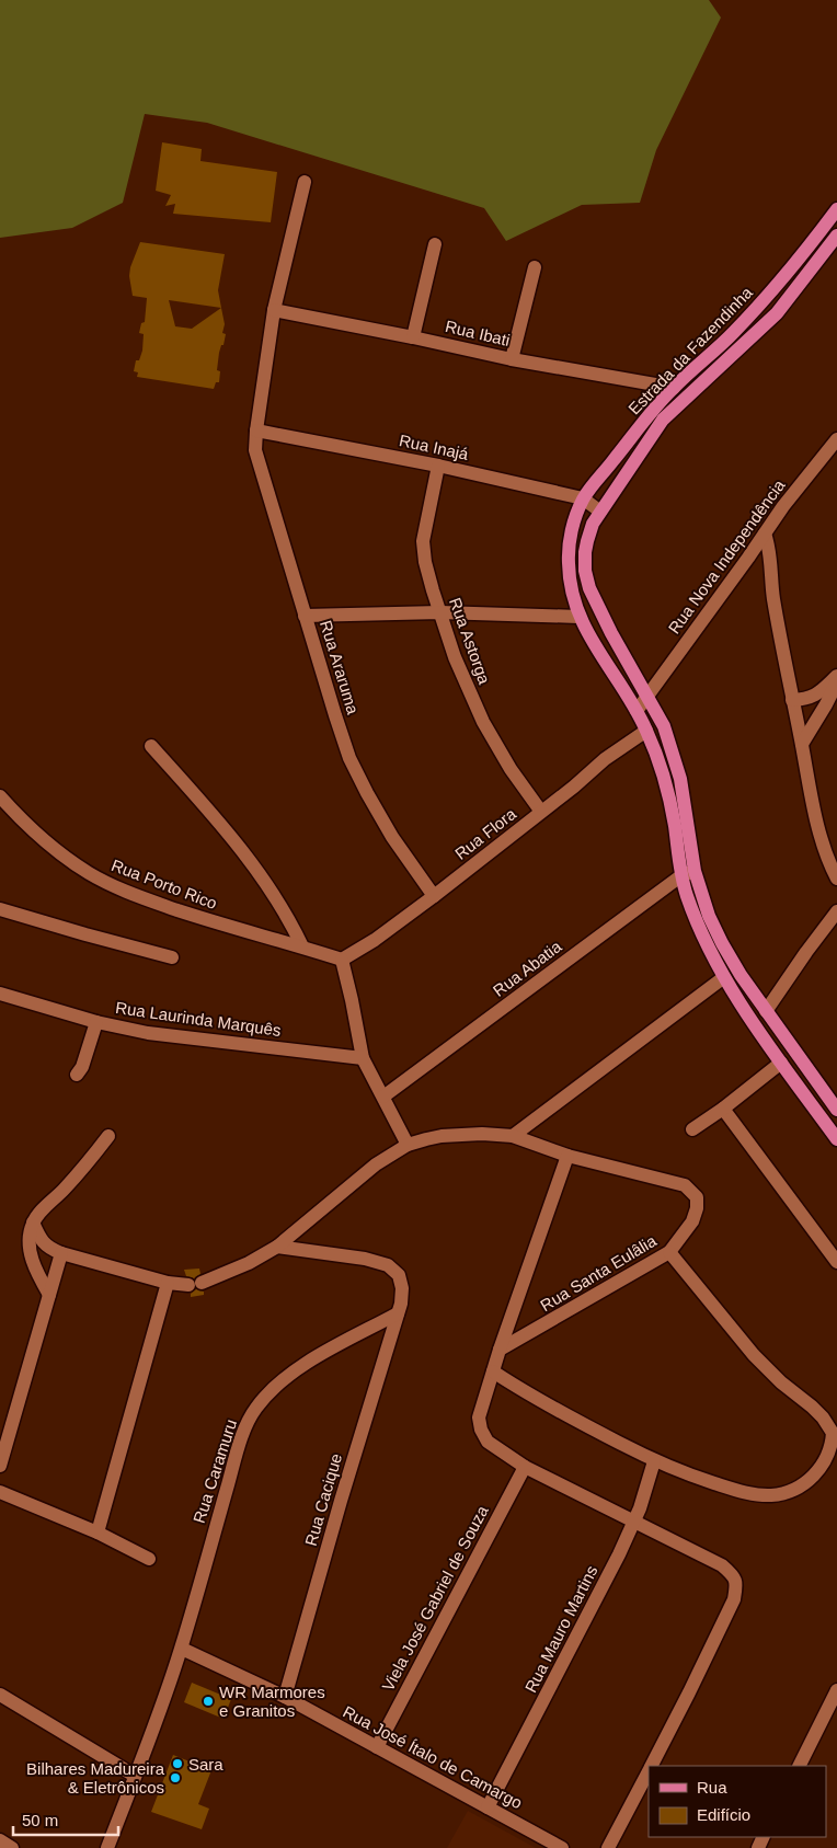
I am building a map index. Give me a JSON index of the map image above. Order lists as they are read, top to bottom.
{
  "streets": {
    "main road": ["Estrada da Fazendinha"],
    "street": [
      "Rua Ibati",
      "Rua Inajá",
      "Rua Nova Independência",
      "Rua Astorga",
      "Rua Araruma",
      "Rua Flora",
      "Rua Porto Rico",
      "Rua Abatia",
      "Rua Laurinda Marquês",
      "Rua Santa Eulâlia",
      "Rua Caramuru",
      "Rua Cacique",
      "Viela José Gabriel de Souza",
      "Rua Mauro Martins",
      "Rua José Ítalo de Camargo"
    ]
  },
  "crossings": [
    ["Rua Ibati", "Estrada da Fazendinha"],
    ["Rua Ibati", "Rua Araruma"],
    ["Estrada da Fazendinha", "Rua Inajá"],
    ["Estrada da Fazendinha", "Rua Nova Independência"],
    ["Estrada da Fazendinha", "Rua Flora"],
    ["Estrada da Fazendinha", "Rua Abatia"],
    ["Rua Inajá", "Rua Astorga"],
    ["Rua Inajá", "Rua Araruma"],
    ["Rua Astorga", "Rua Flora"],
    ["Rua Araruma", "Rua Flora"],
    ["Rua Flora", "Rua Porto Rico"],
    ["Rua Santa Eulâlia", "Rua Cacique"],
    ["Rua Caramuru", "Rua Cacique"],
    ["Rua Caramuru", "Rua José Ítalo de Camargo"],
    ["Rua Cacique", "Rua José Ítalo de Camargo"],
    ["Viela José Gabriel de Souza", "Rua José Ítalo de Camargo"],
    ["Rua Mauro Martins", "Rua José Ítalo de Camargo"]
  ],
  "places": ["WR Marmores e Granitos", "Sara", "Bilhares Madureira & Eletrônicos"],
  "legend": ["Rua", "Edifício"],
  "scale_bar": "50 m"
}
